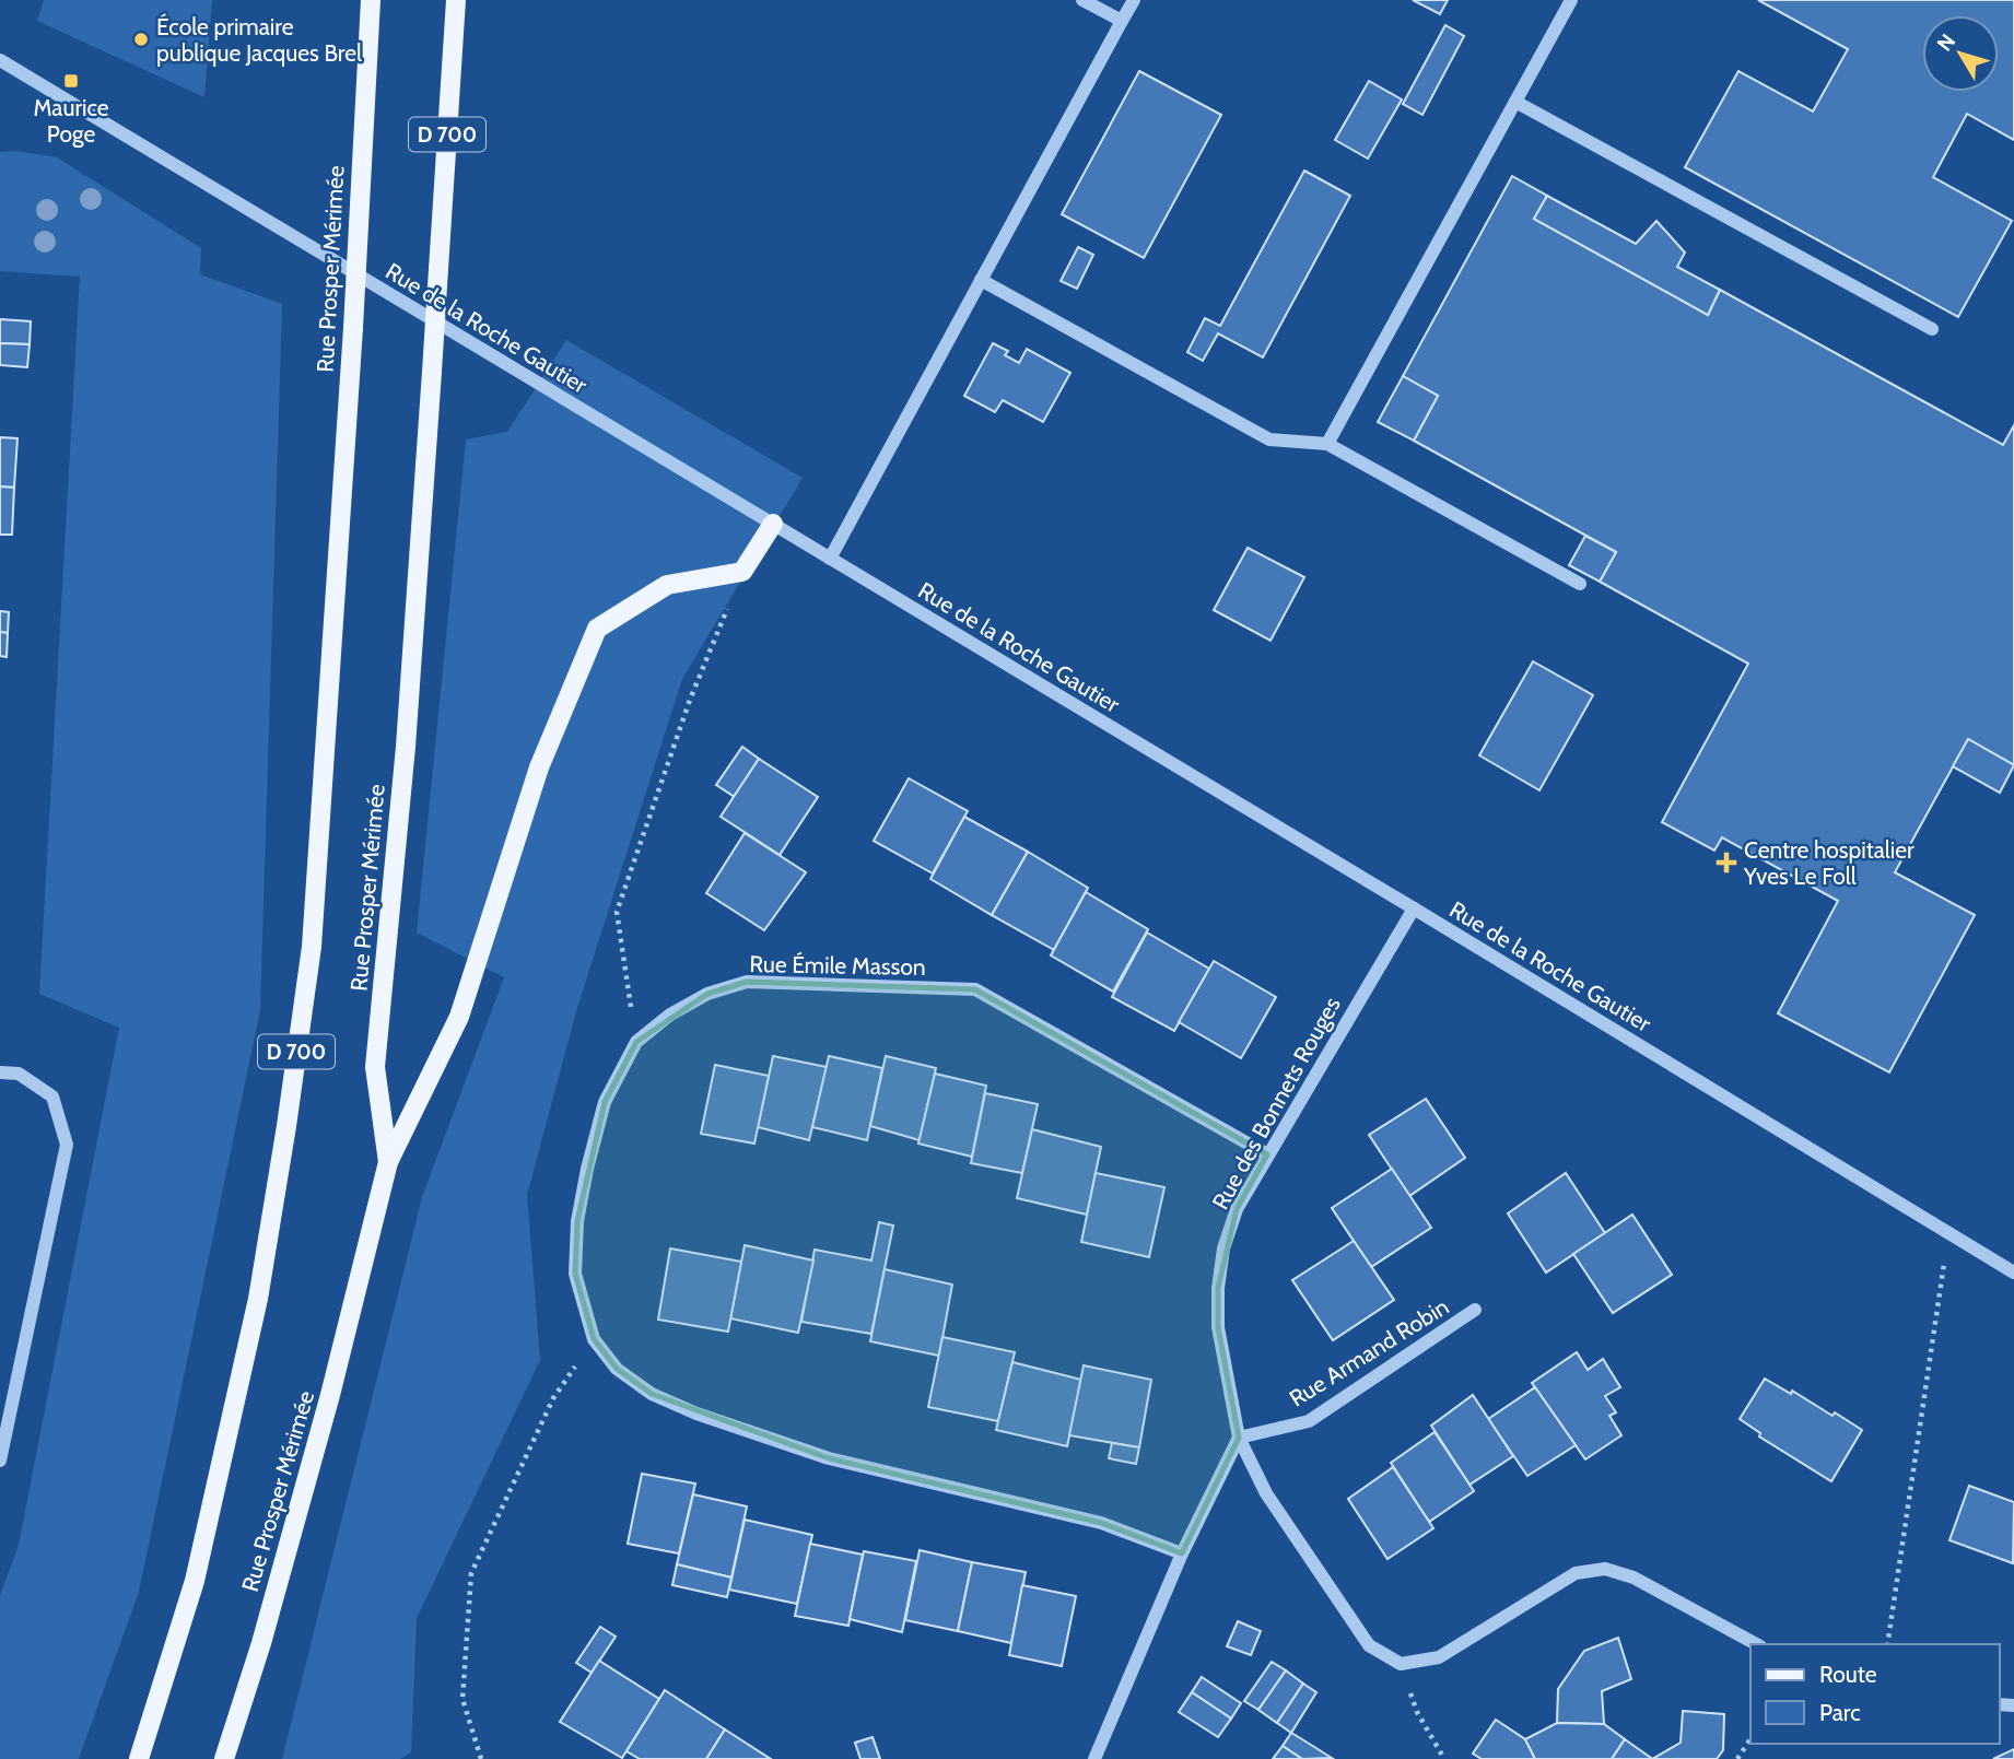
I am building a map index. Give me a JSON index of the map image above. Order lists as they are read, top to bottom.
{
  "streets": {
    "main road": ["D 700", "Rue Prosper Mérimée"],
    "street": [
      "Rue de la Roche Gautier",
      "Rue Émile Masson",
      "Rue des Bonnets Rouges",
      "Rue Armand Robin"
    ]
  },
  "crossings": [
    ["Rue de la Roche Gautier", "Rue des Bonnets Rouges"],
    ["Rue Émile Masson", "Rue des Bonnets Rouges"],
    ["Rue des Bonnets Rouges", "Rue Armand Robin"]
  ],
  "places": {
    "other": ["École primaire publique Jacques Brel"],
    "transit": ["Maurice Poge"],
    "health": ["Centre hospitalier Yves Le Foll"]
  },
  "legend": ["Route", "Parc"],
  "north": "top left"
}
